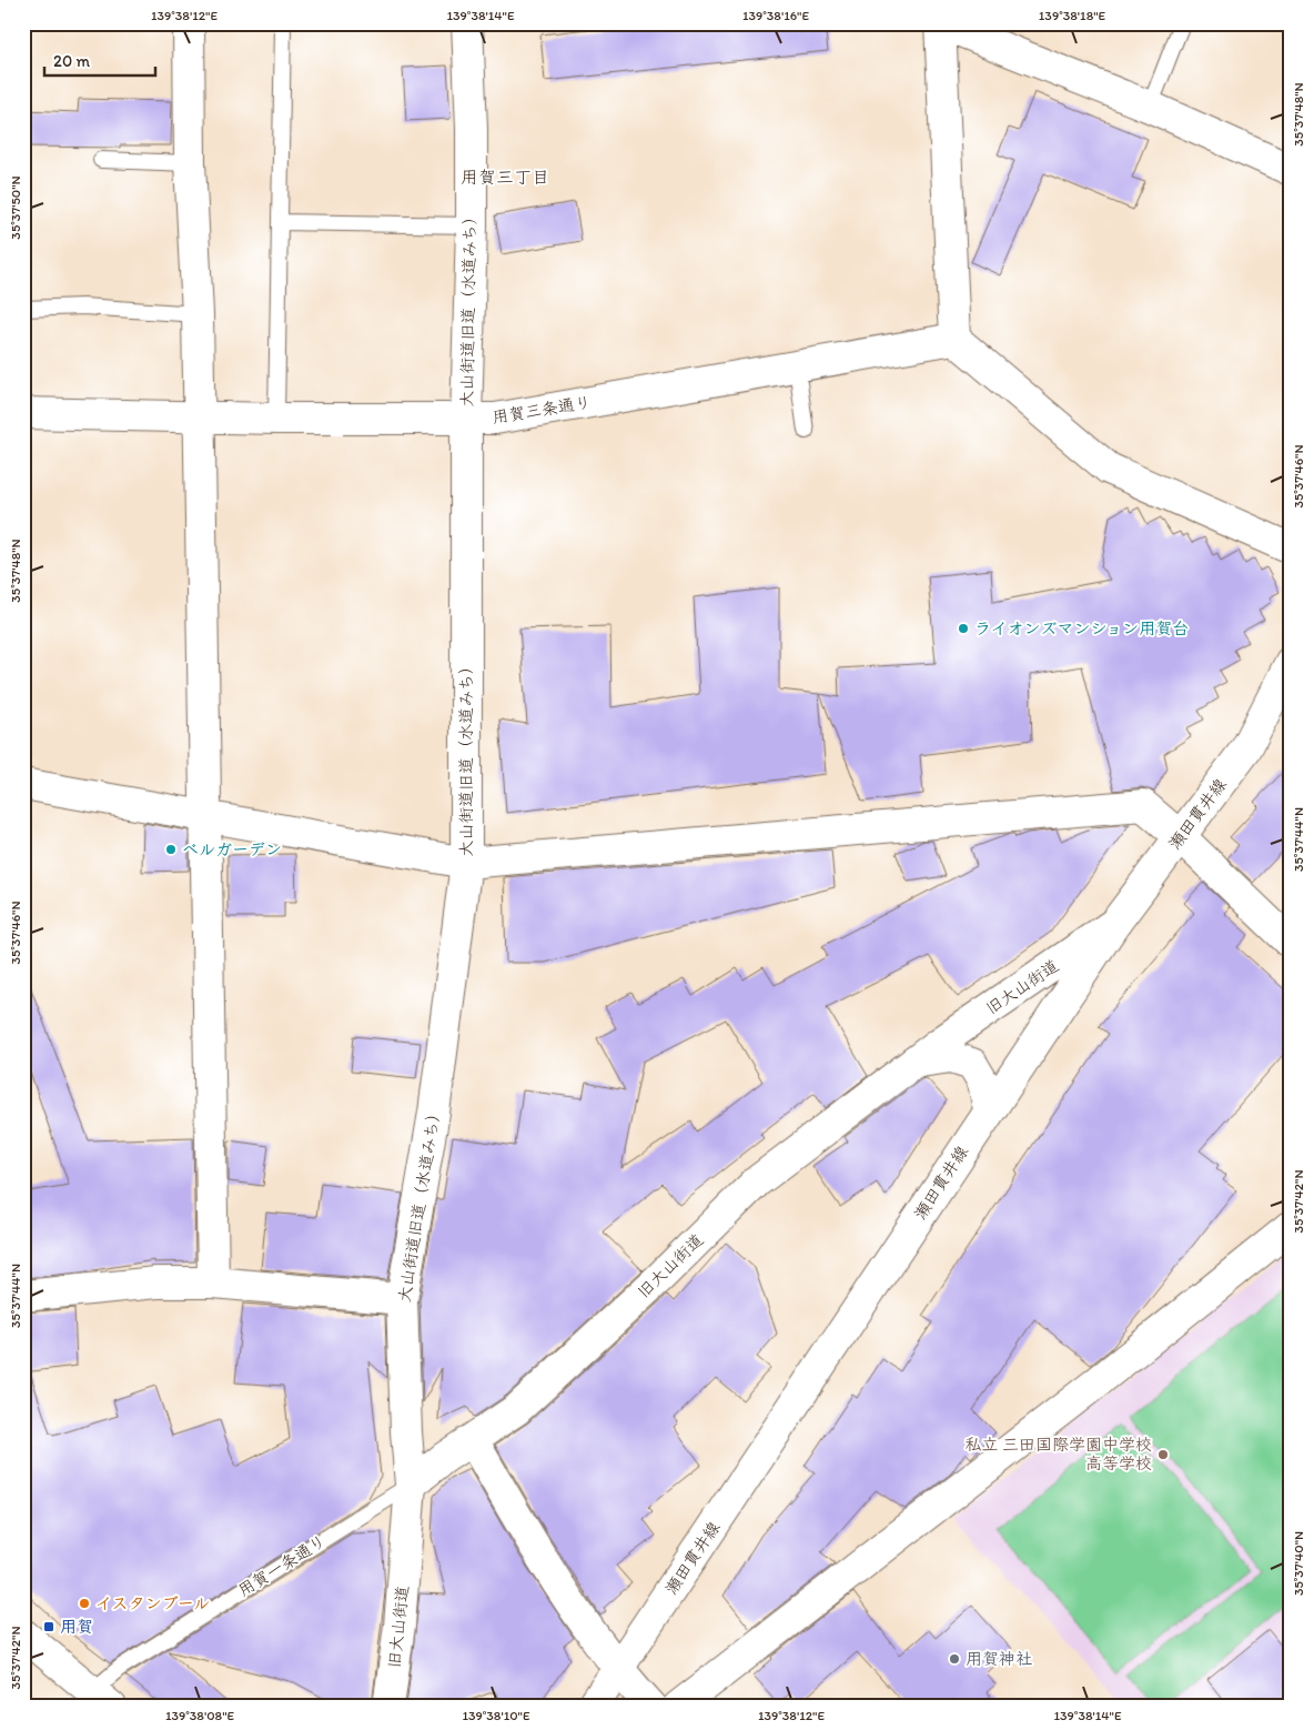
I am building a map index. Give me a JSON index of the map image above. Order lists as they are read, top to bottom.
{
  "streets": {
    "street": [
      "大山街道旧道（水道みち）",
      "用賀三条通り",
      "瀬田貫井線",
      "旧大山街道"
    ],
    "lane": ["用賀一条通り"]
  },
  "crossings": [
    ["大山街道旧道（水道みち）", "用賀三条通り"],
    ["大山街道旧道（水道みち）", "旧大山街道"],
    ["大山街道旧道（水道みち）", "用賀一条通り"],
    ["瀬田貫井線", "旧大山街道"],
    ["旧大山街道", "用賀一条通り"]
  ],
  "districts": ["用賀三丁目"],
  "places": {
    "other": [
      "ライオンズマンション用賀台",
      "ベルガーデン",
      "私立 三田国際学園中学校 高等学校",
      "イスタンブール",
      "用賀神社"
    ],
    "transit": ["用賀"]
  },
  "scale_bar": "20 m",
  "coordinates": [
    "139°38'12\"E",
    "139°38'14\"E",
    "139°38'16\"E",
    "139°38'18\"E",
    "35°37'48\"N",
    "35°37'50\"N",
    "35°37'46\"N",
    "35°37'44\"N",
    "35°37'42\"N",
    "35°37'40\"N",
    "139°38'08\"E",
    "139°38'10\"E"
  ]
}
